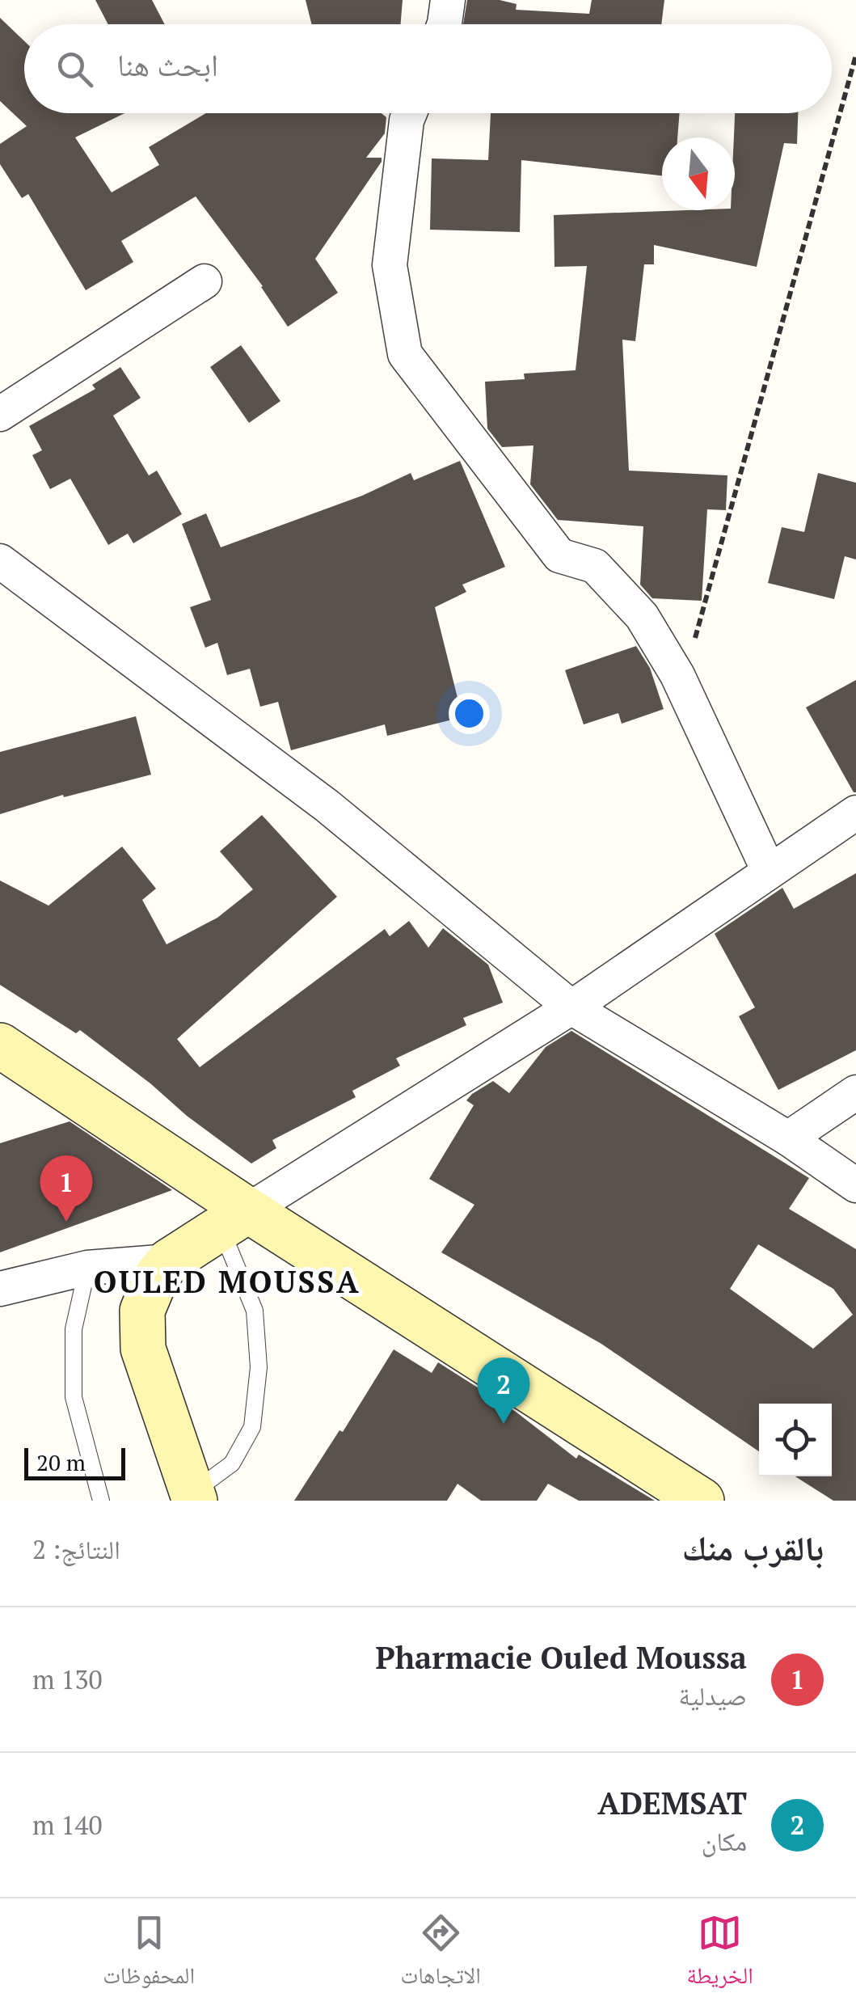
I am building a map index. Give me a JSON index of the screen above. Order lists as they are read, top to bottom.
{
  "districts": ["OULED MOUSSA"],
  "scale_bar": "20 m",
  "north": "bottom",
  "page": {
    "search": "ابحث هنا",
    "pins": ["1", "2"],
    "scale": "20 m",
    "heading": ["بالقرب منك", "النتائج: 2"],
    "list": [
      {
        "mark": "1",
        "name": "Pharmacie Ouled Moussa",
        "note": "صيدلية",
        "value": "130 m"
      },
      {
        "mark": "2",
        "name": "ADEMSAT",
        "note": "مكان",
        "value": "140 m"
      }
    ],
    "nav": ["الخريطة", "الاتجاهات", "المحفوظات"]
  }
}
